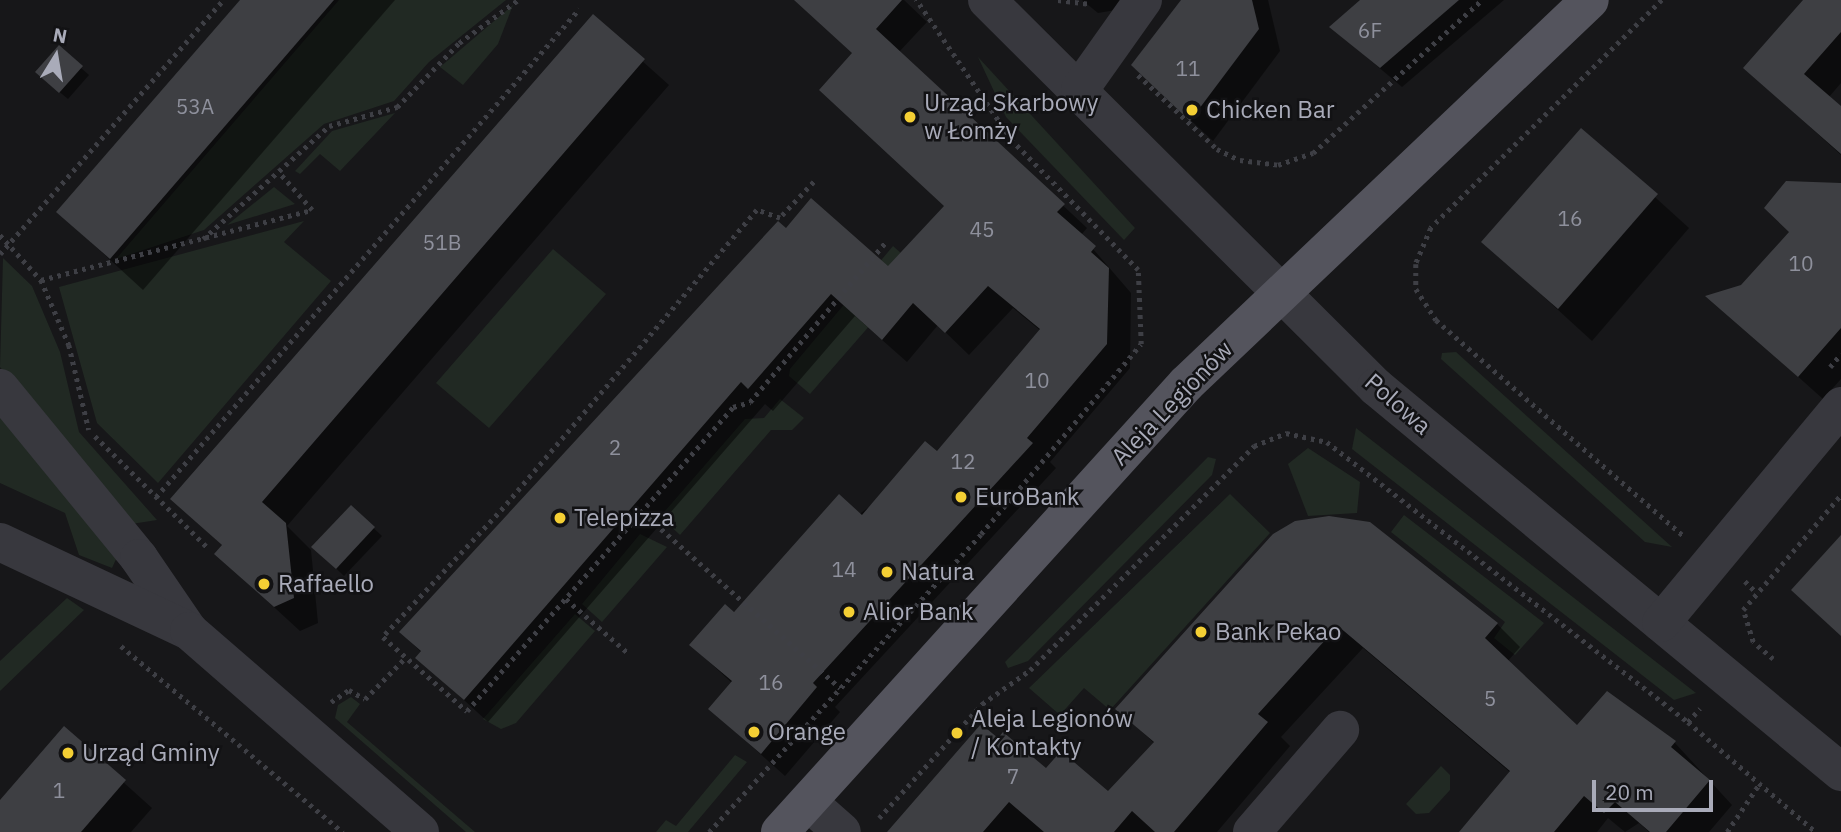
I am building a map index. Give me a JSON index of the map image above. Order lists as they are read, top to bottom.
{
  "streets": {
    "main road": ["Aleja Legionów"],
    "street": ["Polowa"]
  },
  "crossings": [
    ["Aleja Legionów", "Polowa"]
  ],
  "places": [
    "Chicken Bar",
    "Urząd Skarbowy w Łomży",
    "EuroBank",
    "Telepizza",
    "Natura",
    "Raffaello",
    "Alior Bank",
    "Bank Pekao",
    "Orange",
    "Aleja Legionów / Kontakty",
    "Urząd Gminy"
  ],
  "house_numbers": [
    "6F",
    "11",
    "53A",
    "16",
    "45",
    "51B",
    "10",
    "10",
    "2",
    "12",
    "14",
    "16",
    "5",
    "7",
    "1"
  ],
  "scale_bar": "20 m",
  "north": "top"
}
